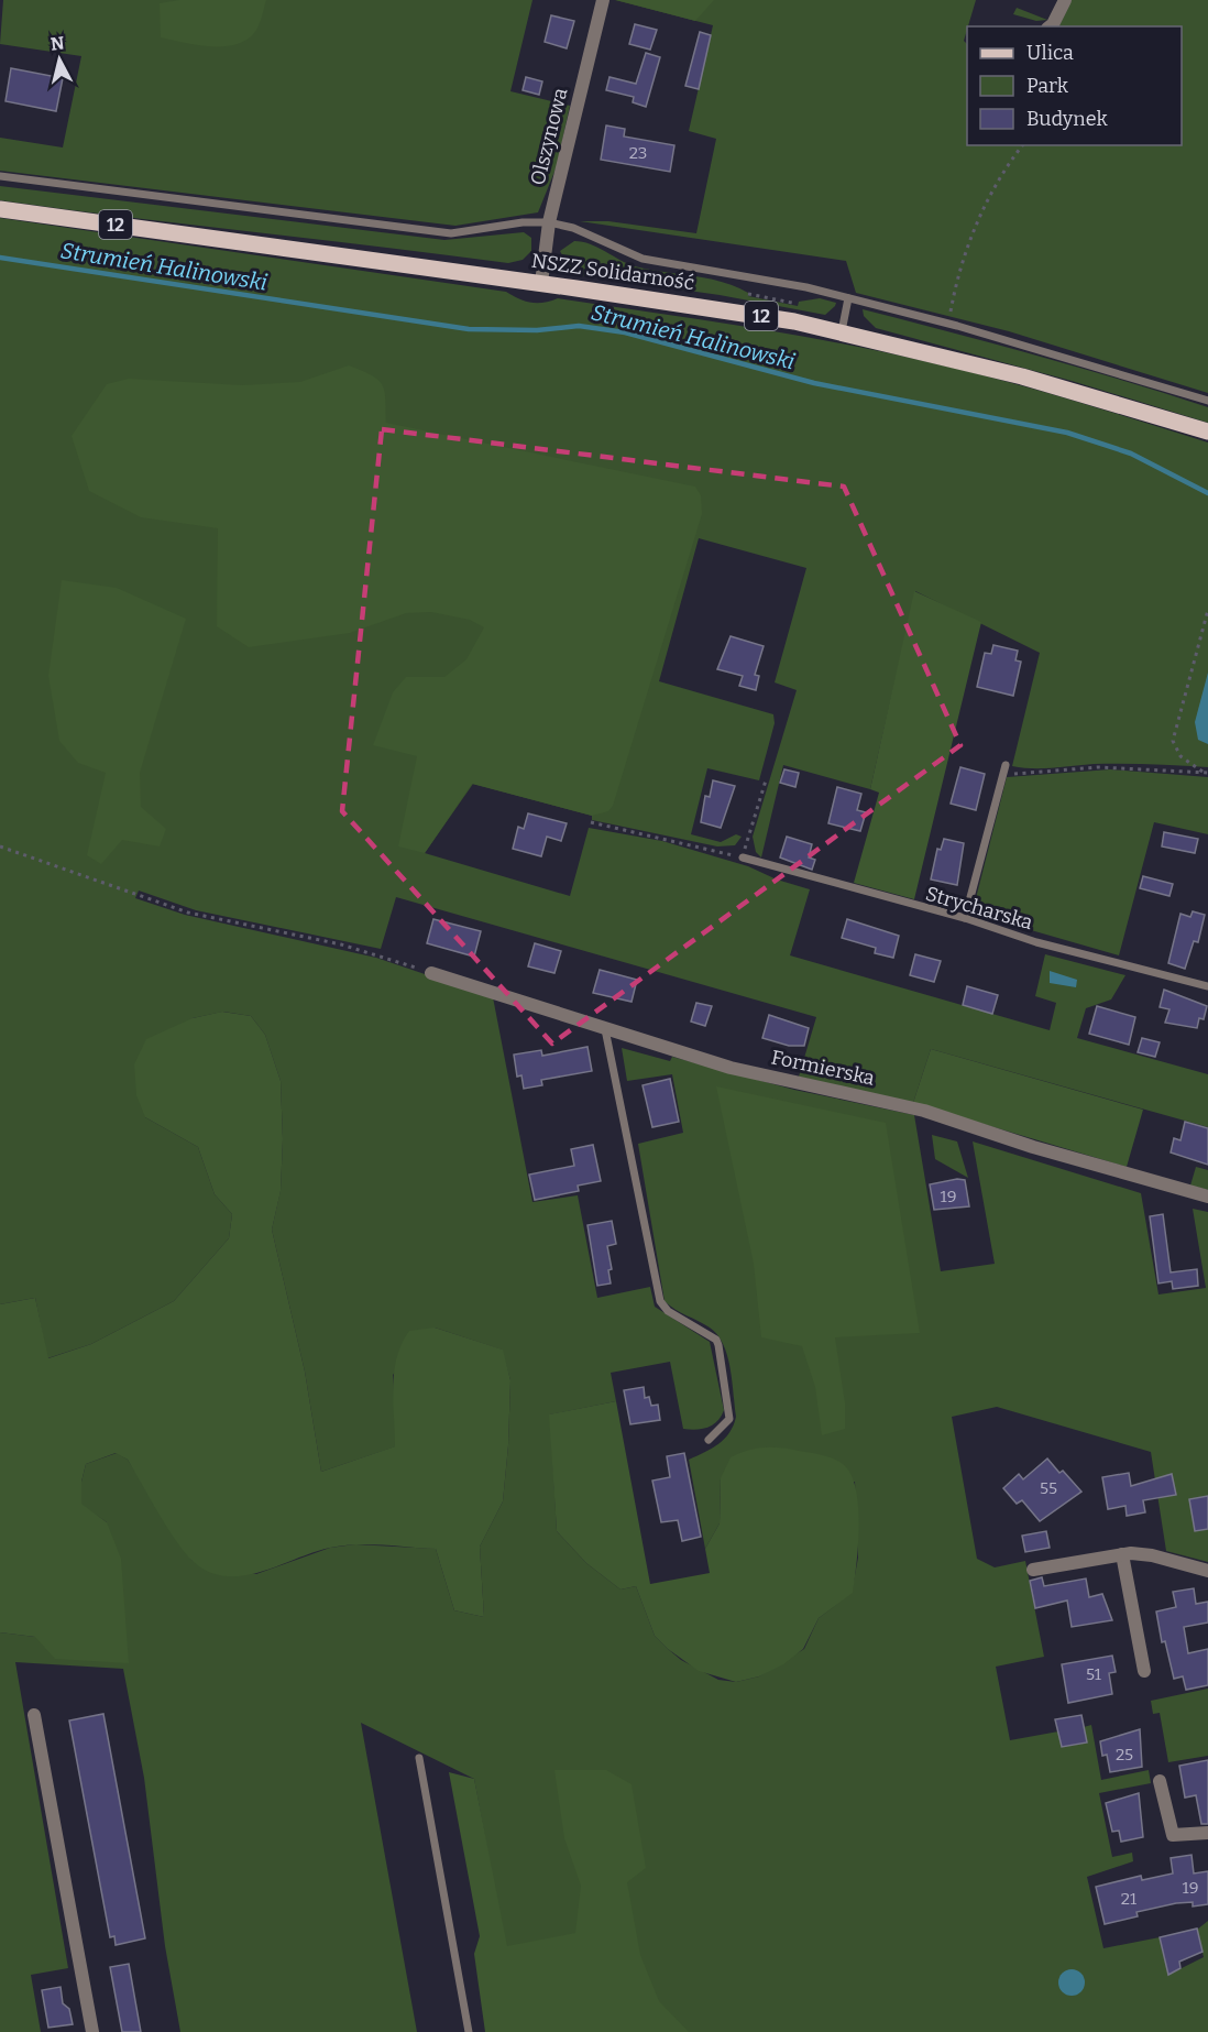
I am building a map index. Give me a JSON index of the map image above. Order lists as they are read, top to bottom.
{
  "streets": {
    "main road": ["12", "NSZZ Solidarność"],
    "street": ["Olszynowa", "Formierska"],
    "lane": ["Strycharska"]
  },
  "crossings": [
    ["Olszynowa", "NSZZ Solidarność"]
  ],
  "water": ["Strumień Halinowski"],
  "house_numbers": [
    "23",
    "19",
    "55",
    "51",
    "25",
    "19",
    "21"
  ],
  "legend": ["Ulica", "Park", "Budynek"],
  "north": "top"
}
